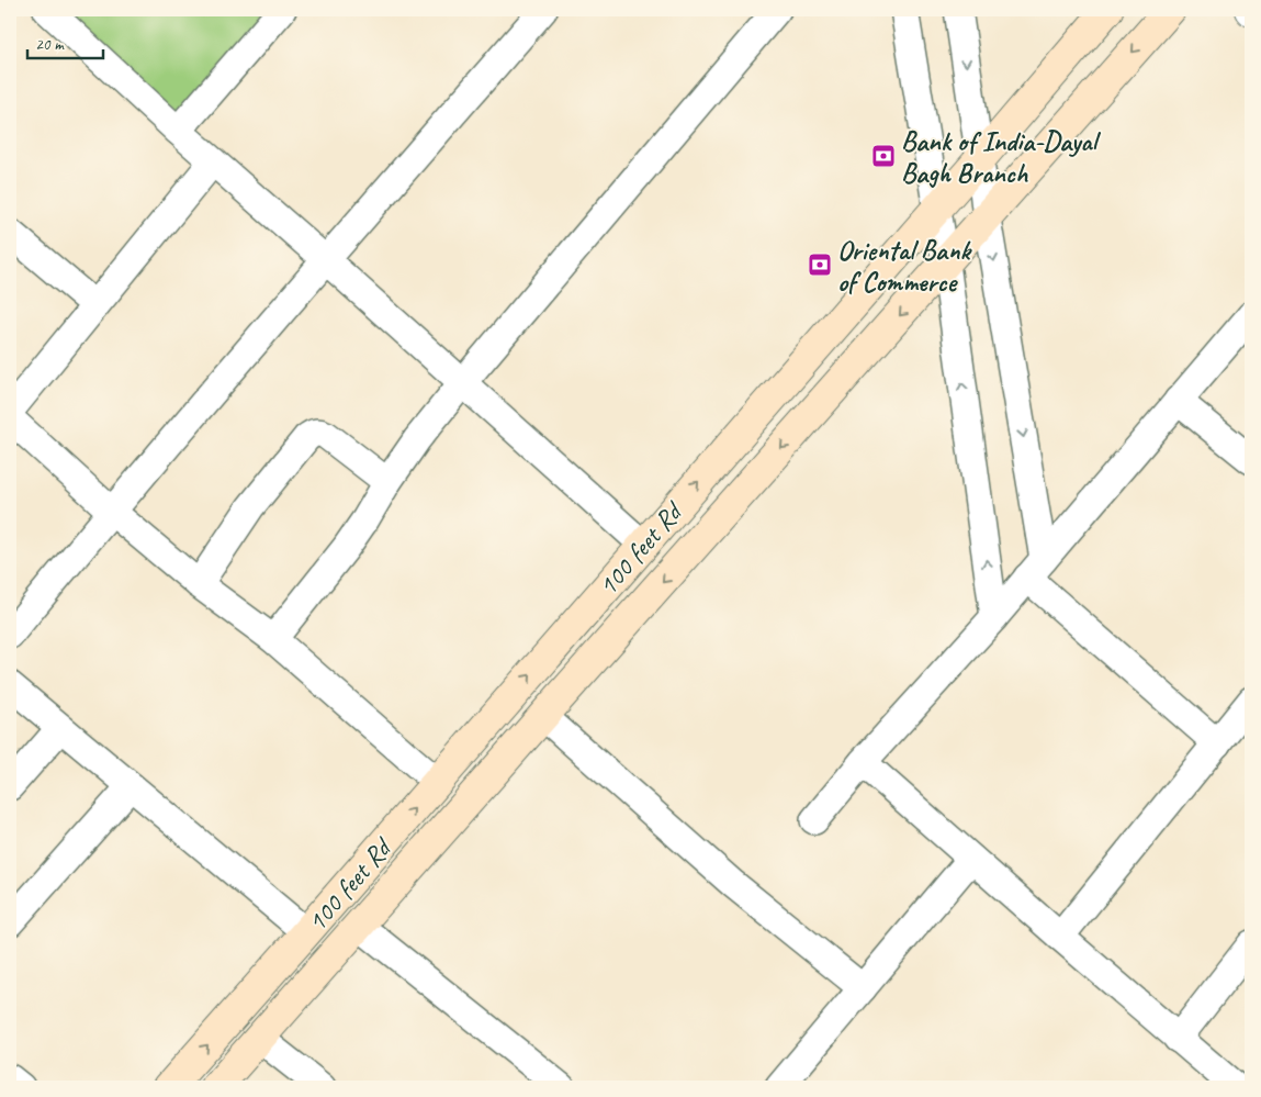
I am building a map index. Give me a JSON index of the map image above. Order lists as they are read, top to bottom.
{
  "streets": {
    "main road": ["100 feet Rd"]
  },
  "places": {
    "bank": ["Bank of India-Dayal Bagh Branch", "Oriental Bank of Commerce"]
  },
  "scale_bar": "20 m"
}
